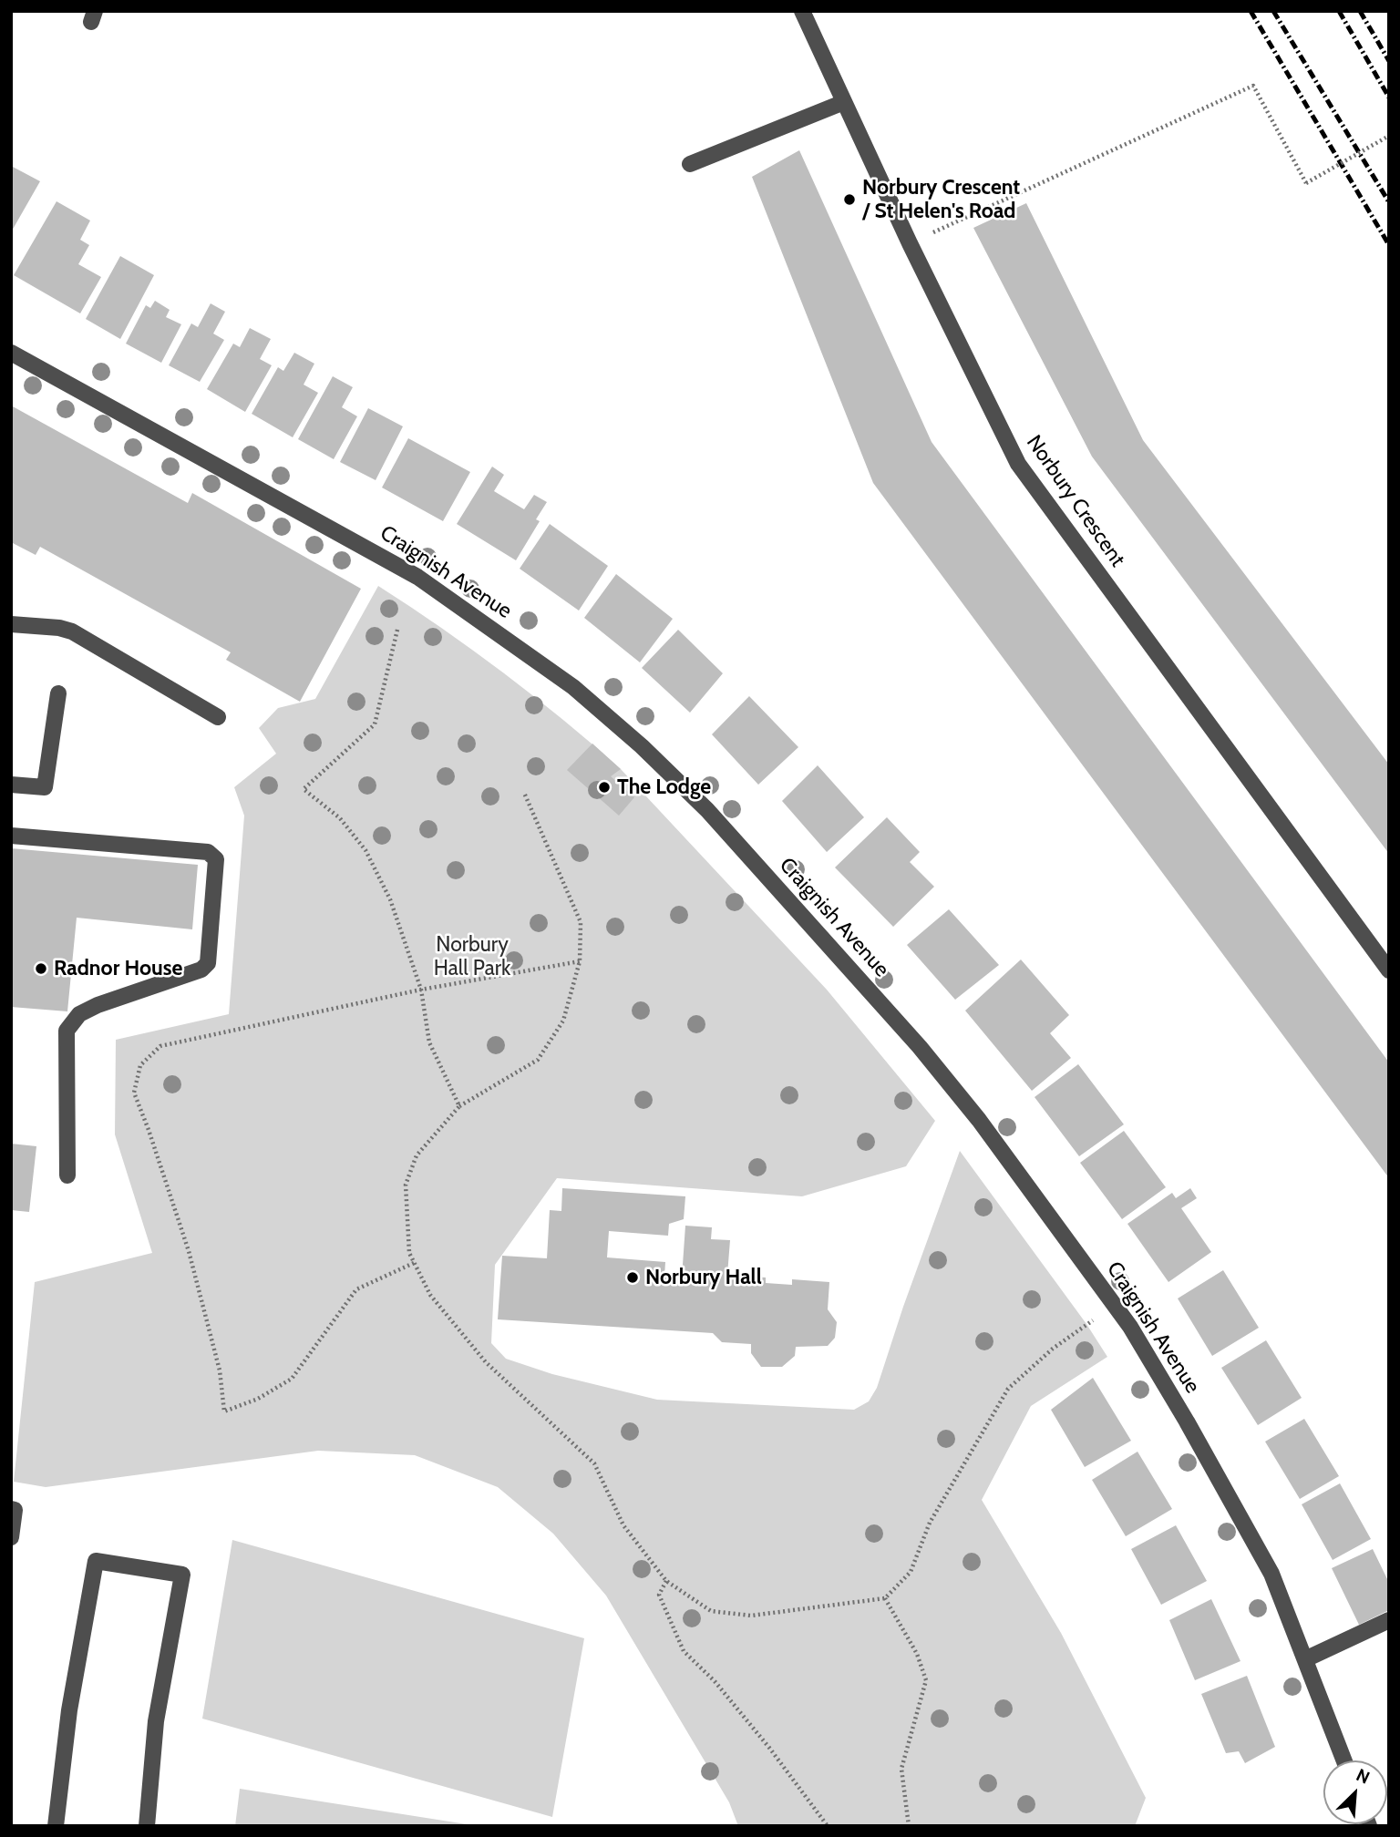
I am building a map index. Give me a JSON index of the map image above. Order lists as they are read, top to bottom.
{
  "streets": {
    "street": ["Norbury Crescent", "Craignish Avenue"]
  },
  "parks": ["Norbury Hall Park"],
  "places": [
    "Norbury Crescent / St Helen's Road",
    "The Lodge",
    "Radnor House",
    "Norbury Hall"
  ],
  "north": "top right"
}
